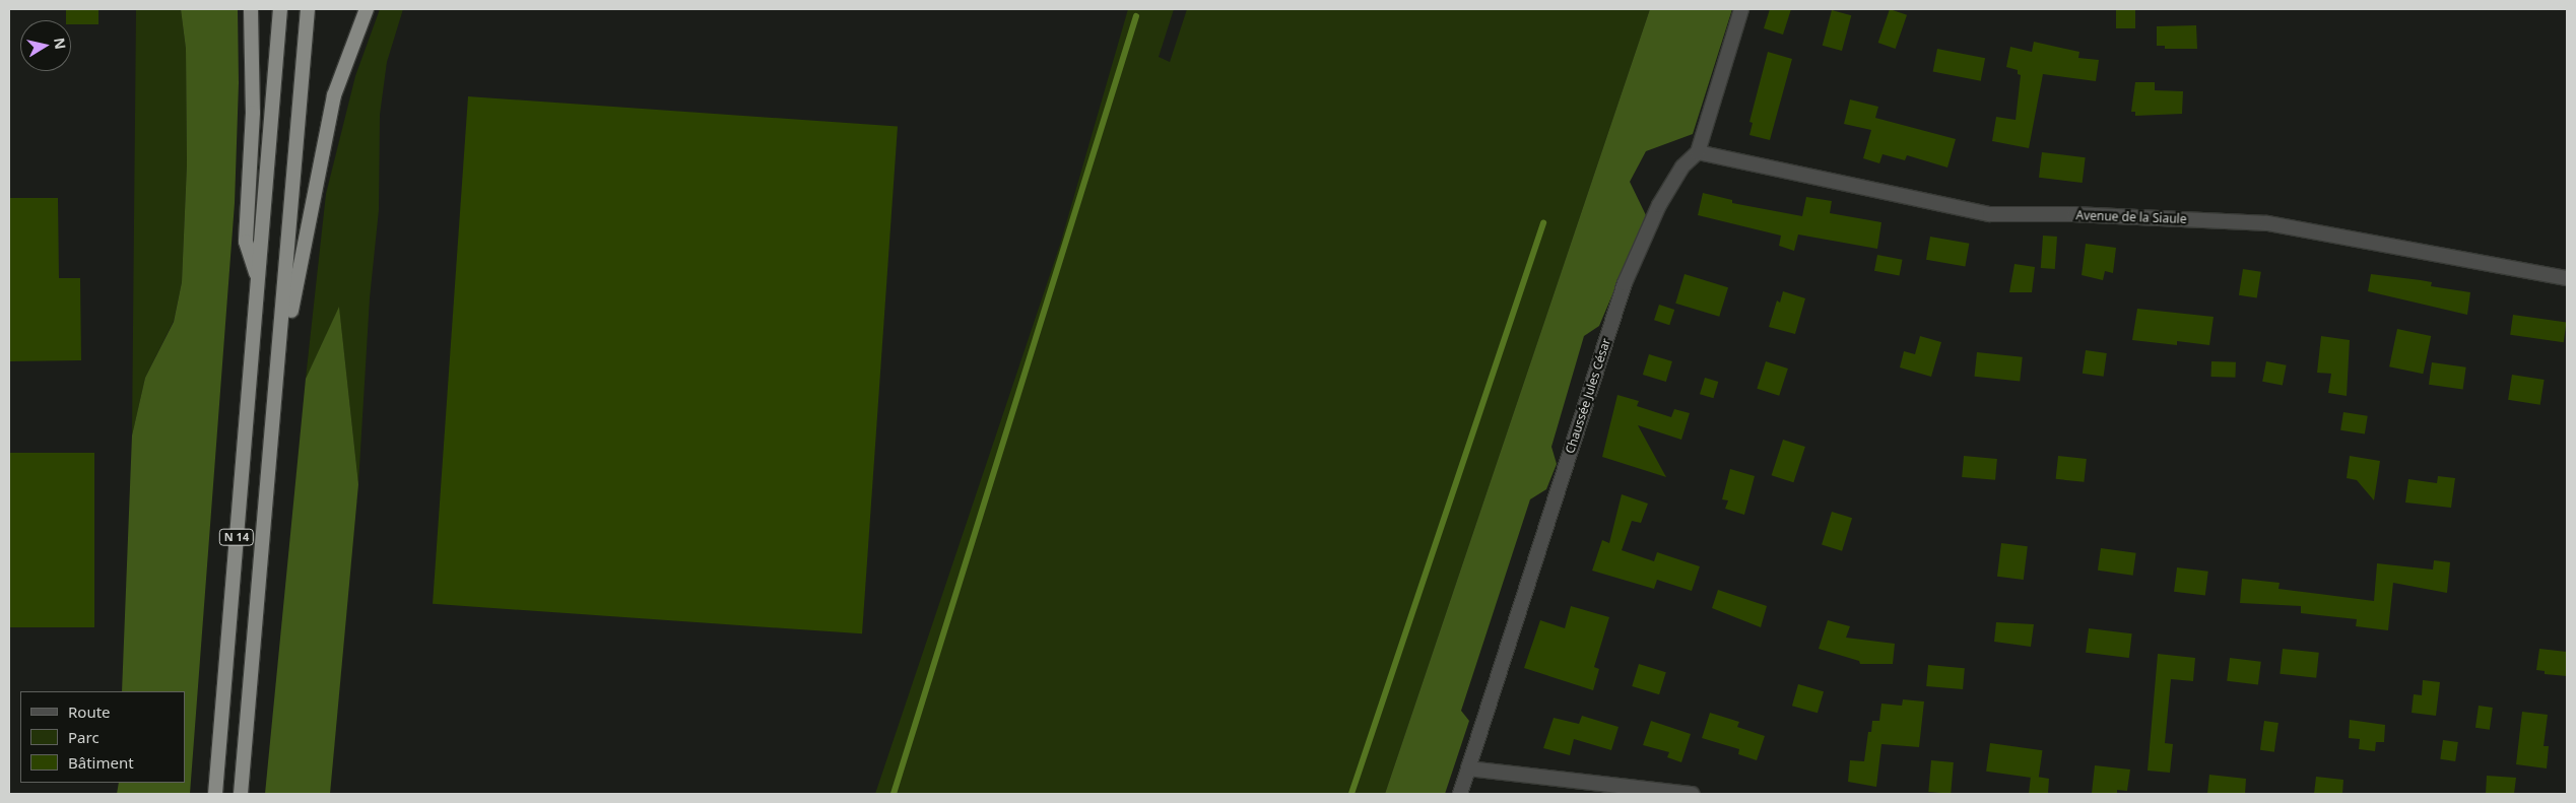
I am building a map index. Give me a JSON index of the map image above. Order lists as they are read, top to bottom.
{
  "streets": {
    "highway": ["N 14"],
    "street": ["Avenue de la Siaule", "Chaussée Jules César"]
  },
  "crossings": [
    ["Avenue de la Siaule", "Chaussée Jules César"]
  ],
  "legend": ["Route", "Parc", "Bâtiment"],
  "north": "right"
}
